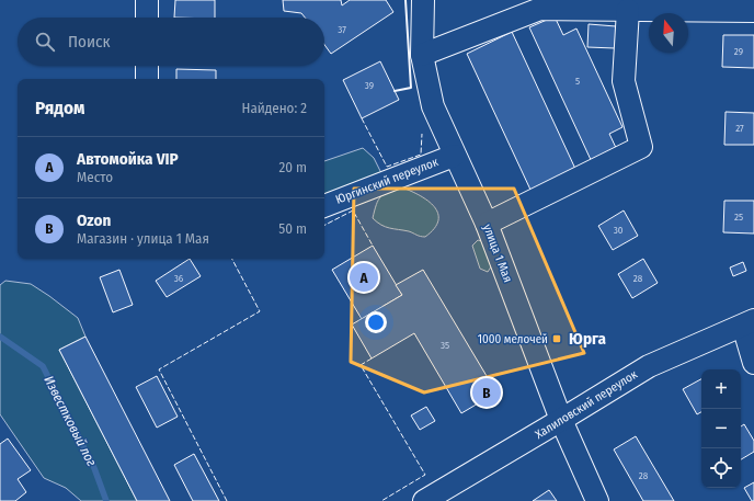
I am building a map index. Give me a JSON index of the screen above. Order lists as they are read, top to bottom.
{
  "streets": {
    "street": ["Юргинский переулок", "улица 1 Мая", "Халиловский переулок"]
  },
  "crossings": [
    ["Юргинский переулок", "улица 1 Мая"],
    ["улица 1 Мая", "Халиловский переулок"]
  ],
  "districts": ["Юрга"],
  "water": ["Известковый лог"],
  "places": {
    "transit": ["1000 мелочей"]
  },
  "house_numbers": [
    "37",
    "29",
    "5",
    "39",
    "27",
    "25",
    "30",
    "36",
    "28",
    "35",
    "28"
  ],
  "north": "top",
  "page": {
    "search": "Поиск",
    "heading": ["Рядом", "Найдено: 2"],
    "list": [
      {
        "mark": "A",
        "name": "Автомойка VIP",
        "note": "Место",
        "value": "20 m"
      },
      {
        "mark": "B",
        "name": "Ozon",
        "note": "Магазин · улица 1 Мая",
        "value": "50 m"
      }
    ],
    "pins": ["A", "B"],
    "map_buttons": ["+", "−"]
  }
}
